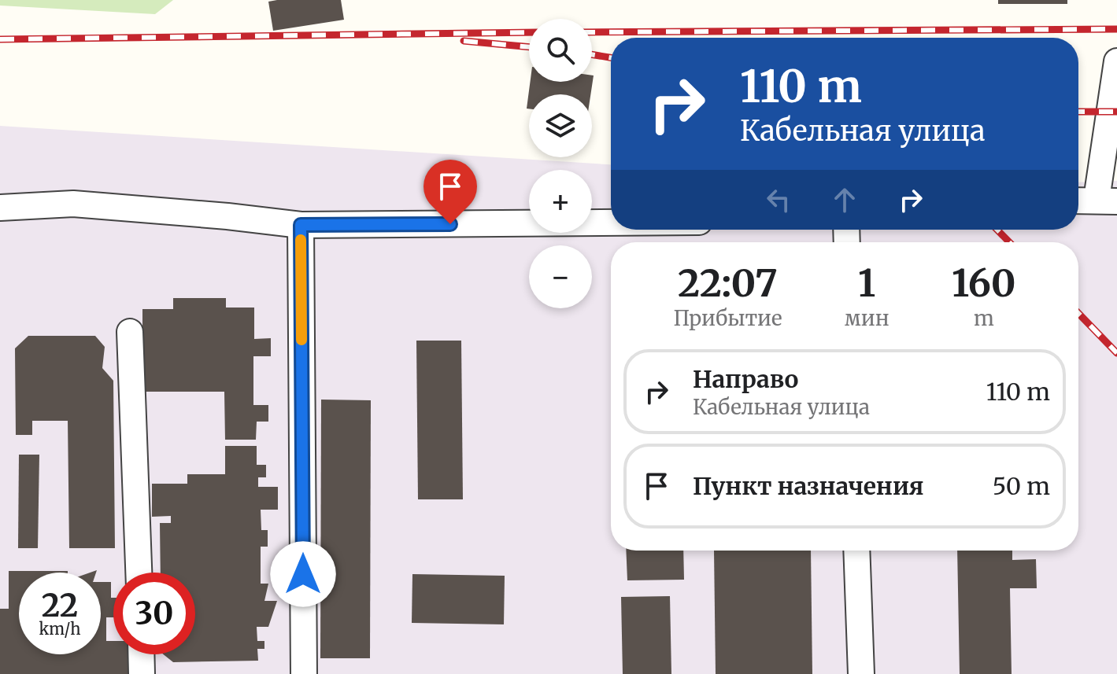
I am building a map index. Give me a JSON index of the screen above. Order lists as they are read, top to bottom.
{
  "page": {
    "map_buttons": ["+", "−"],
    "turn": ["110 m", "Кабельная улица"],
    "eta": [
      "22:07",
      "Прибытие",
      "1",
      "мин",
      "160",
      "m"
    ],
    "list": [
      {
        "name": "Направо",
        "note": "Кабельная улица",
        "value": "110 m"
      },
      {
        "name": "Пункт назначения",
        "value": "50 m"
      }
    ],
    "speed": "22 km/h",
    "limit": "30"
  }
}
